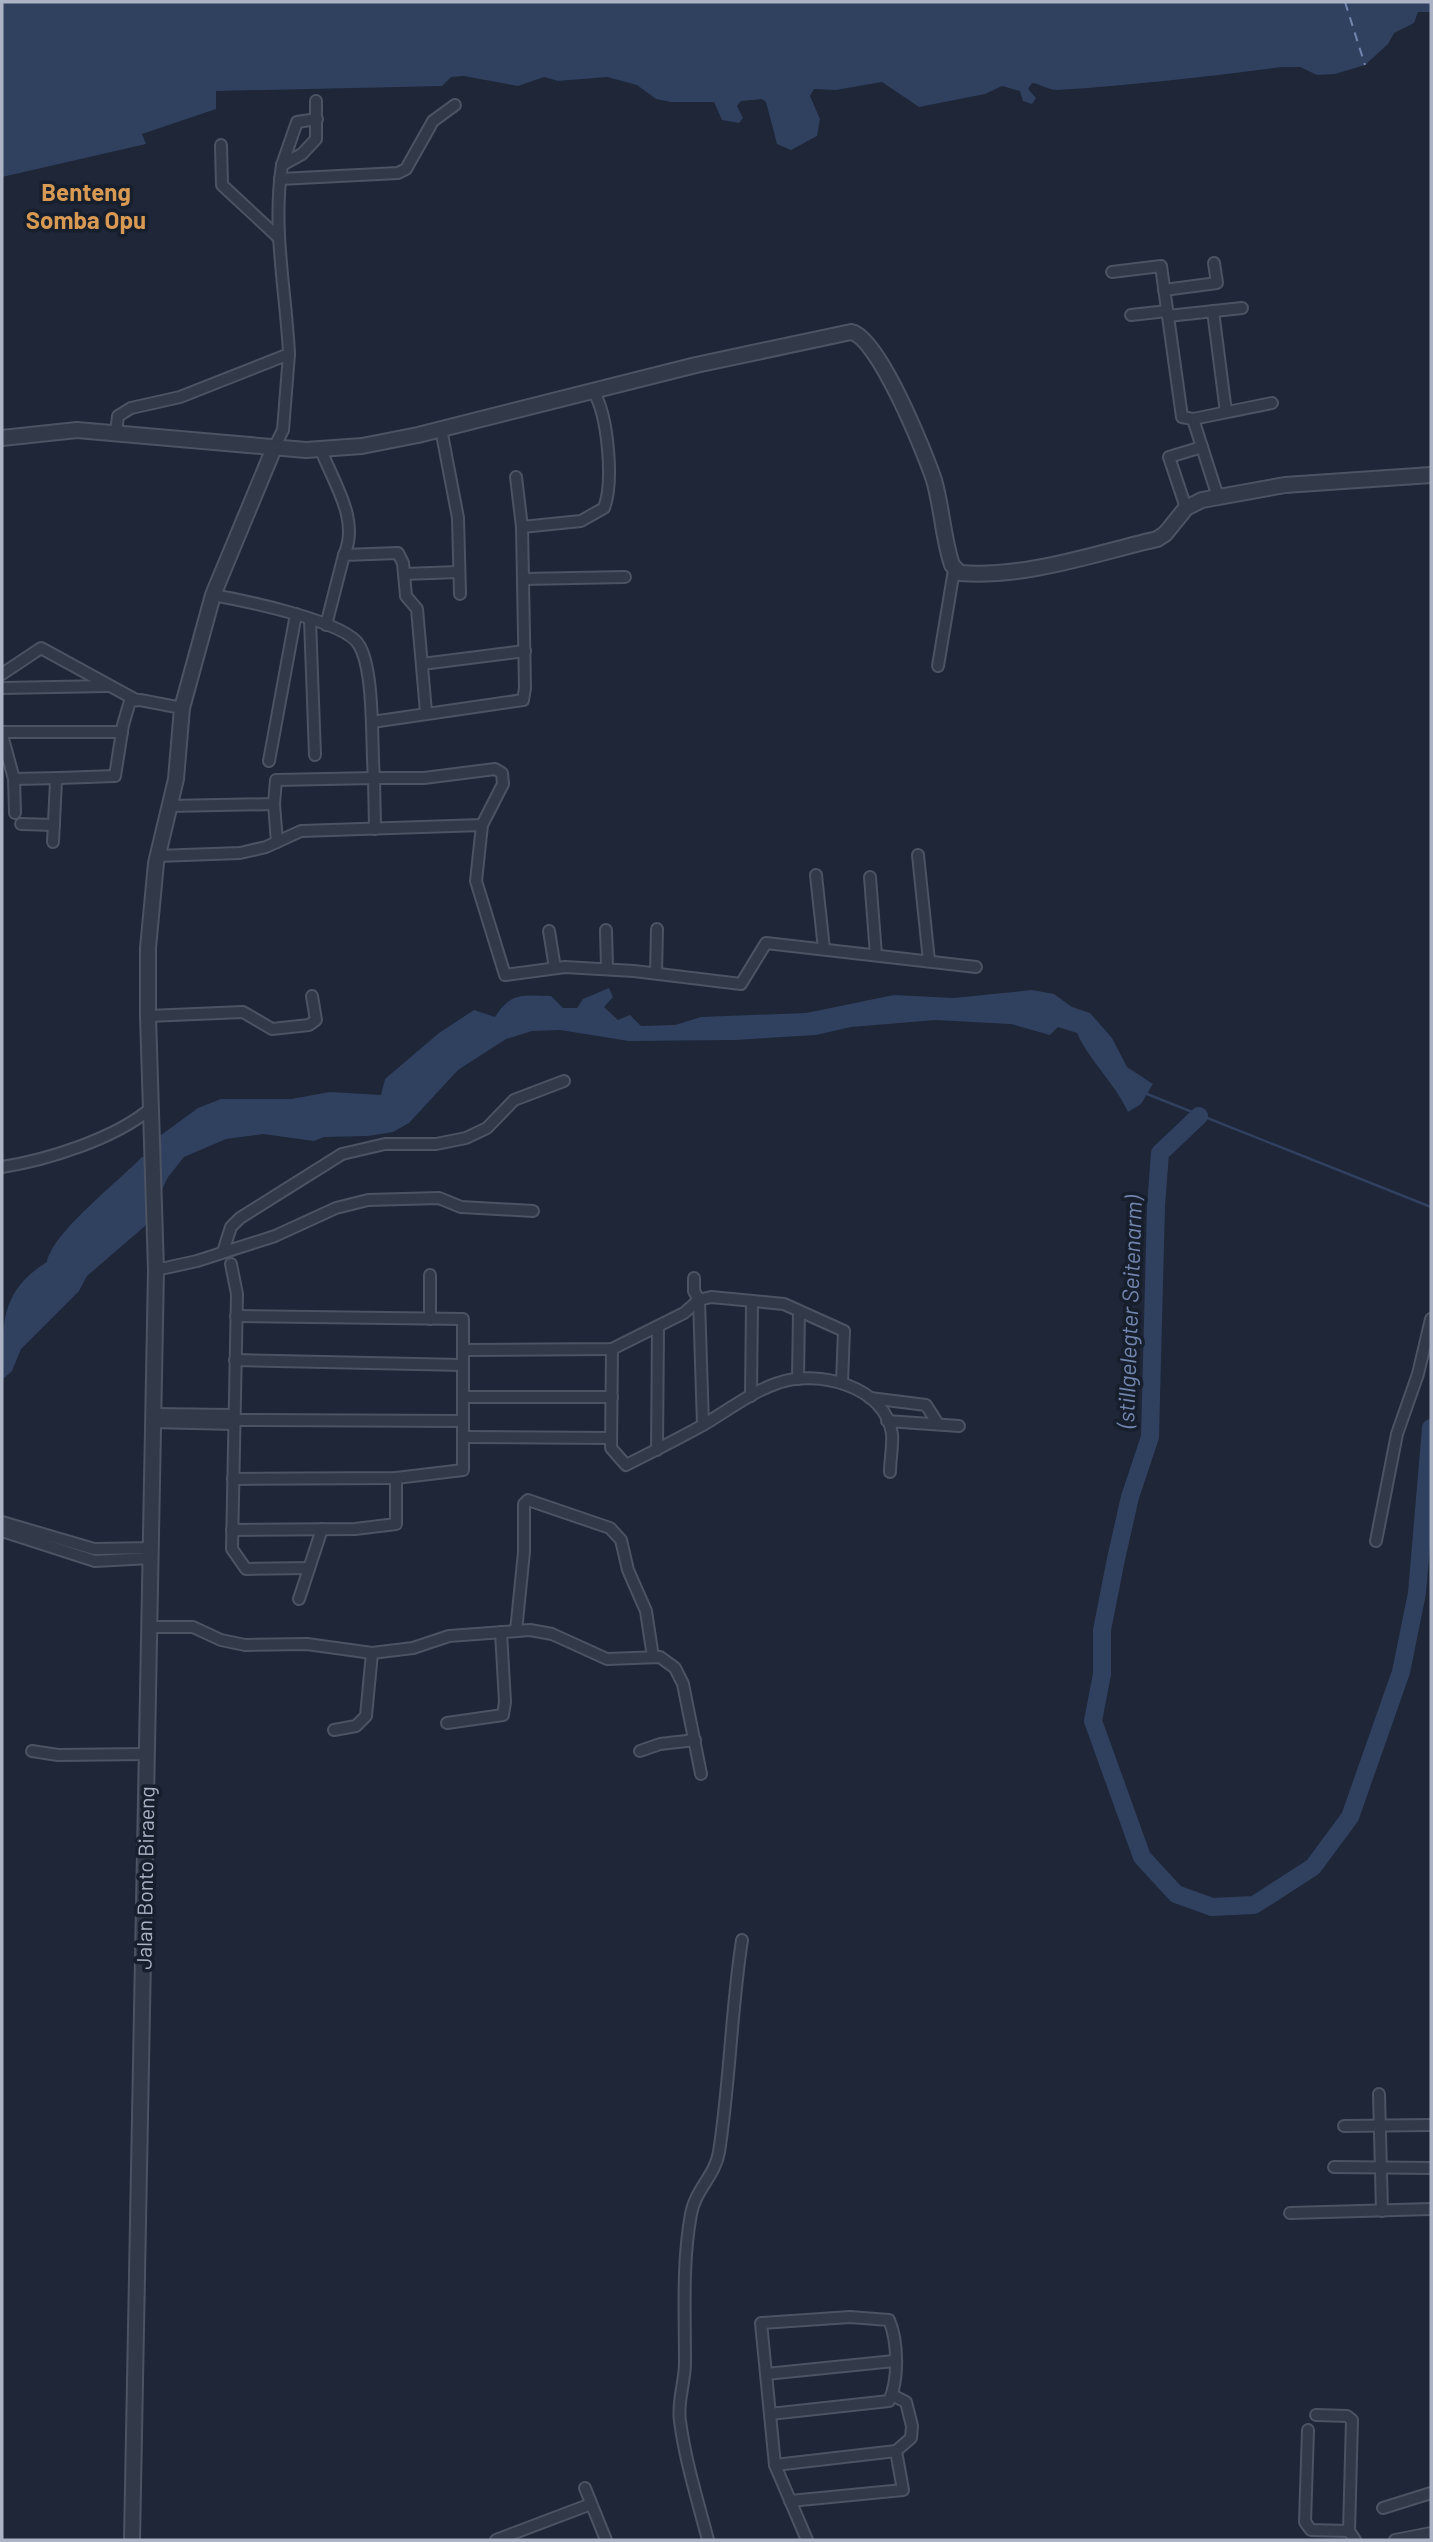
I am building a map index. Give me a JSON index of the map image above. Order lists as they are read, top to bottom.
{
  "streets": {
    "street": ["Jalan Bonto Biraeng"]
  },
  "districts": ["Benteng Somba Opu"],
  "water": ["(stillgelegter Seitenarm)"]
}
